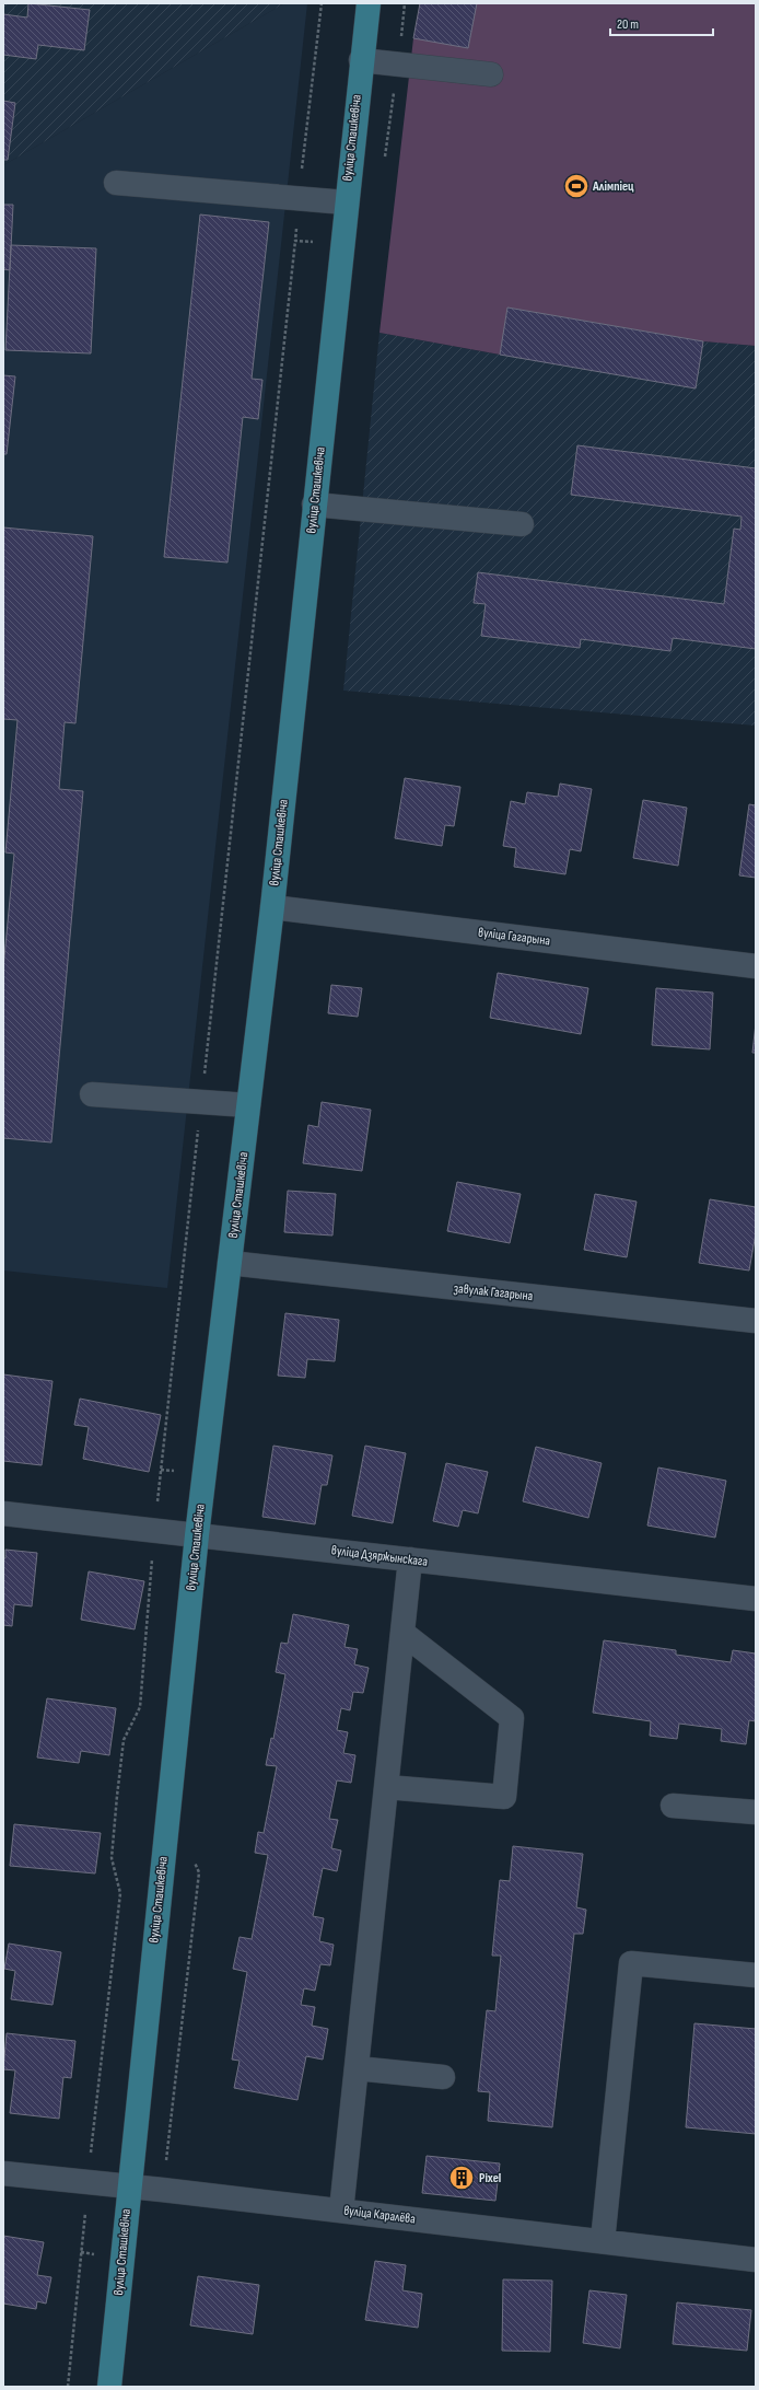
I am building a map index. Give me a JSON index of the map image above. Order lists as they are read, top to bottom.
{
  "streets": {
    "main road": ["вуліца Сташкевіча"],
    "street": [
      "вуліца Гагарына",
      "завулак Гагарына",
      "вуліца Дзяржынскага",
      "вуліца Каралёва"
    ]
  },
  "crossings": [
    ["вуліца Сташкевіча", "вуліца Гагарына"],
    ["вуліца Сташкевіча", "завулак Гагарына"],
    ["вуліца Сташкевіча", "вуліца Дзяржынскага"],
    ["вуліца Сташкевіча", "вуліца Каралёва"]
  ],
  "places": {
    "sports": ["Алімпіец"],
    "building": ["Pixel"]
  },
  "scale_bar": "20 m"
}
